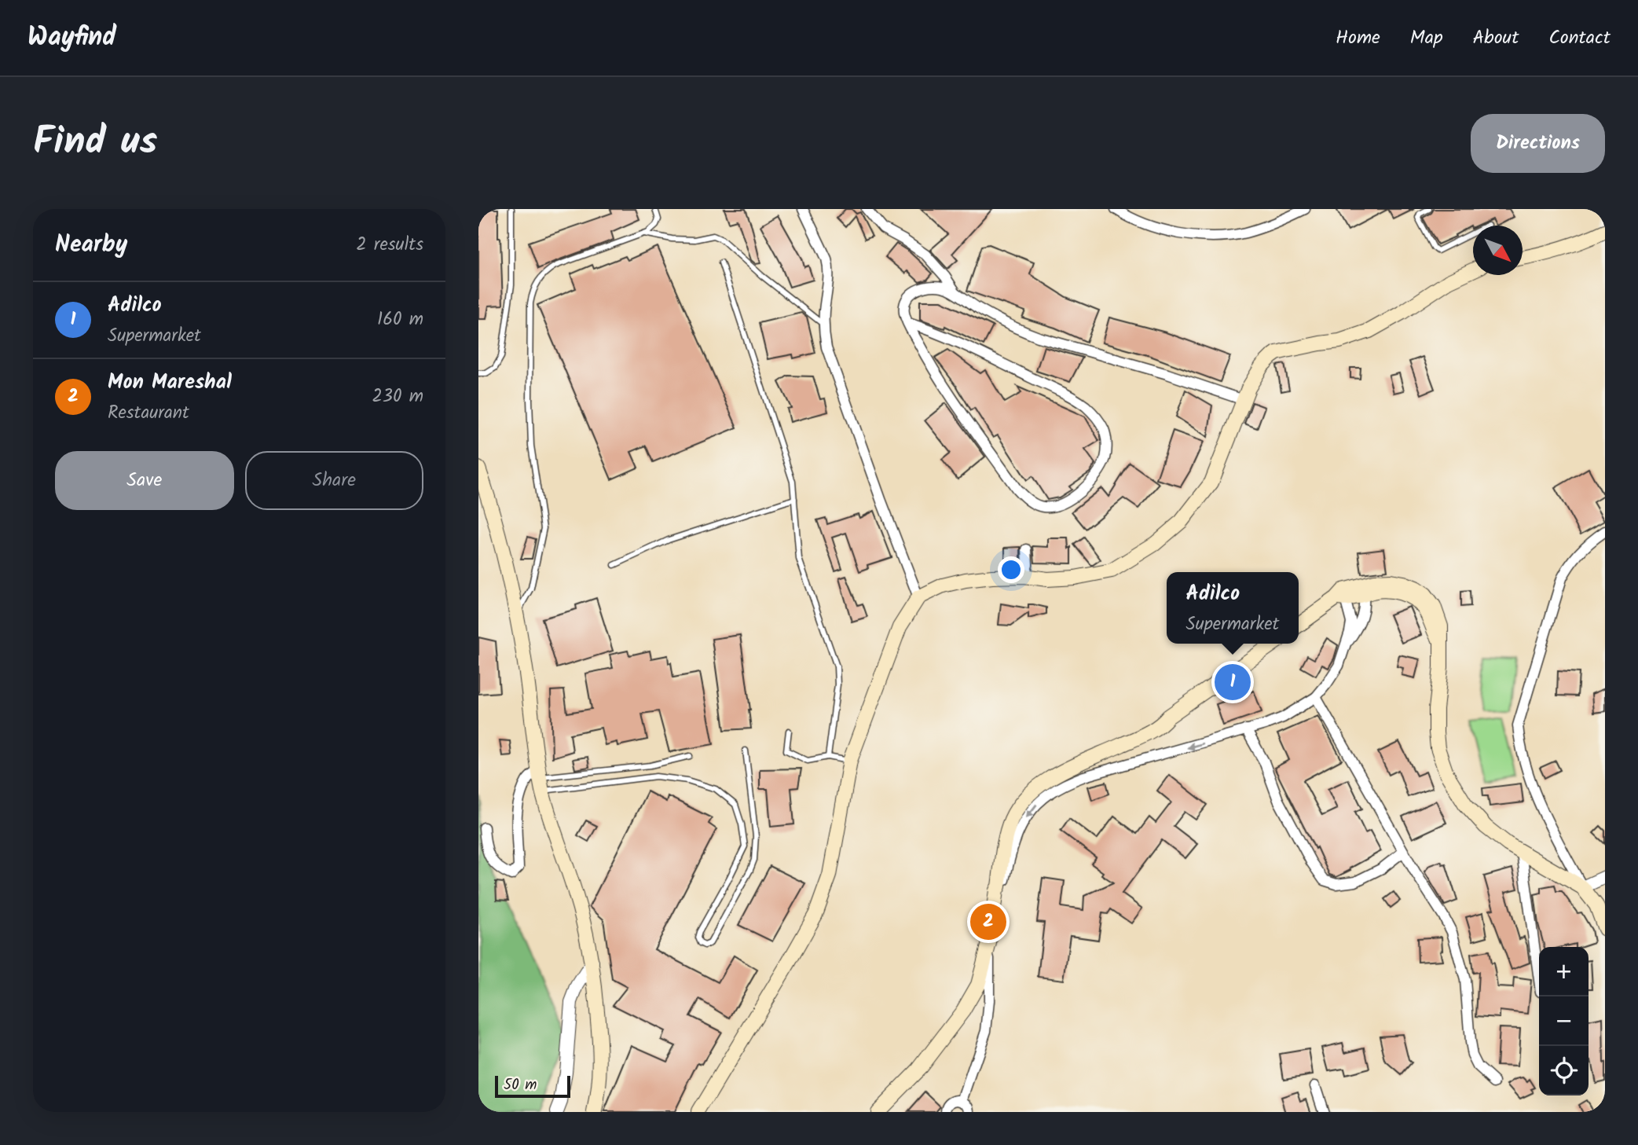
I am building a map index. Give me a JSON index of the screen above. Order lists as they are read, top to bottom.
{
  "scale_bar": "50 m",
  "north": "bottom right",
  "page": {
    "header": "Wayfind",
    "nav": [
      "Home",
      "Map",
      "About",
      "Contact"
    ],
    "title": "Find us",
    "buttons": [
      "Directions",
      ["Save", "Share"]
    ],
    "heading": ["Nearby", "2 results"],
    "list": [
      {
        "mark": "1",
        "name": "Adilco",
        "note": "Supermarket",
        "value": "160 m"
      },
      {
        "mark": "2",
        "name": "Mon Mareshal",
        "note": "Restaurant",
        "value": "230 m"
      }
    ],
    "popup": ["Adilco", "Supermarket"],
    "pins": ["1", "2"],
    "map_buttons": ["+", "−"],
    "scale": "50 m"
  }
}
